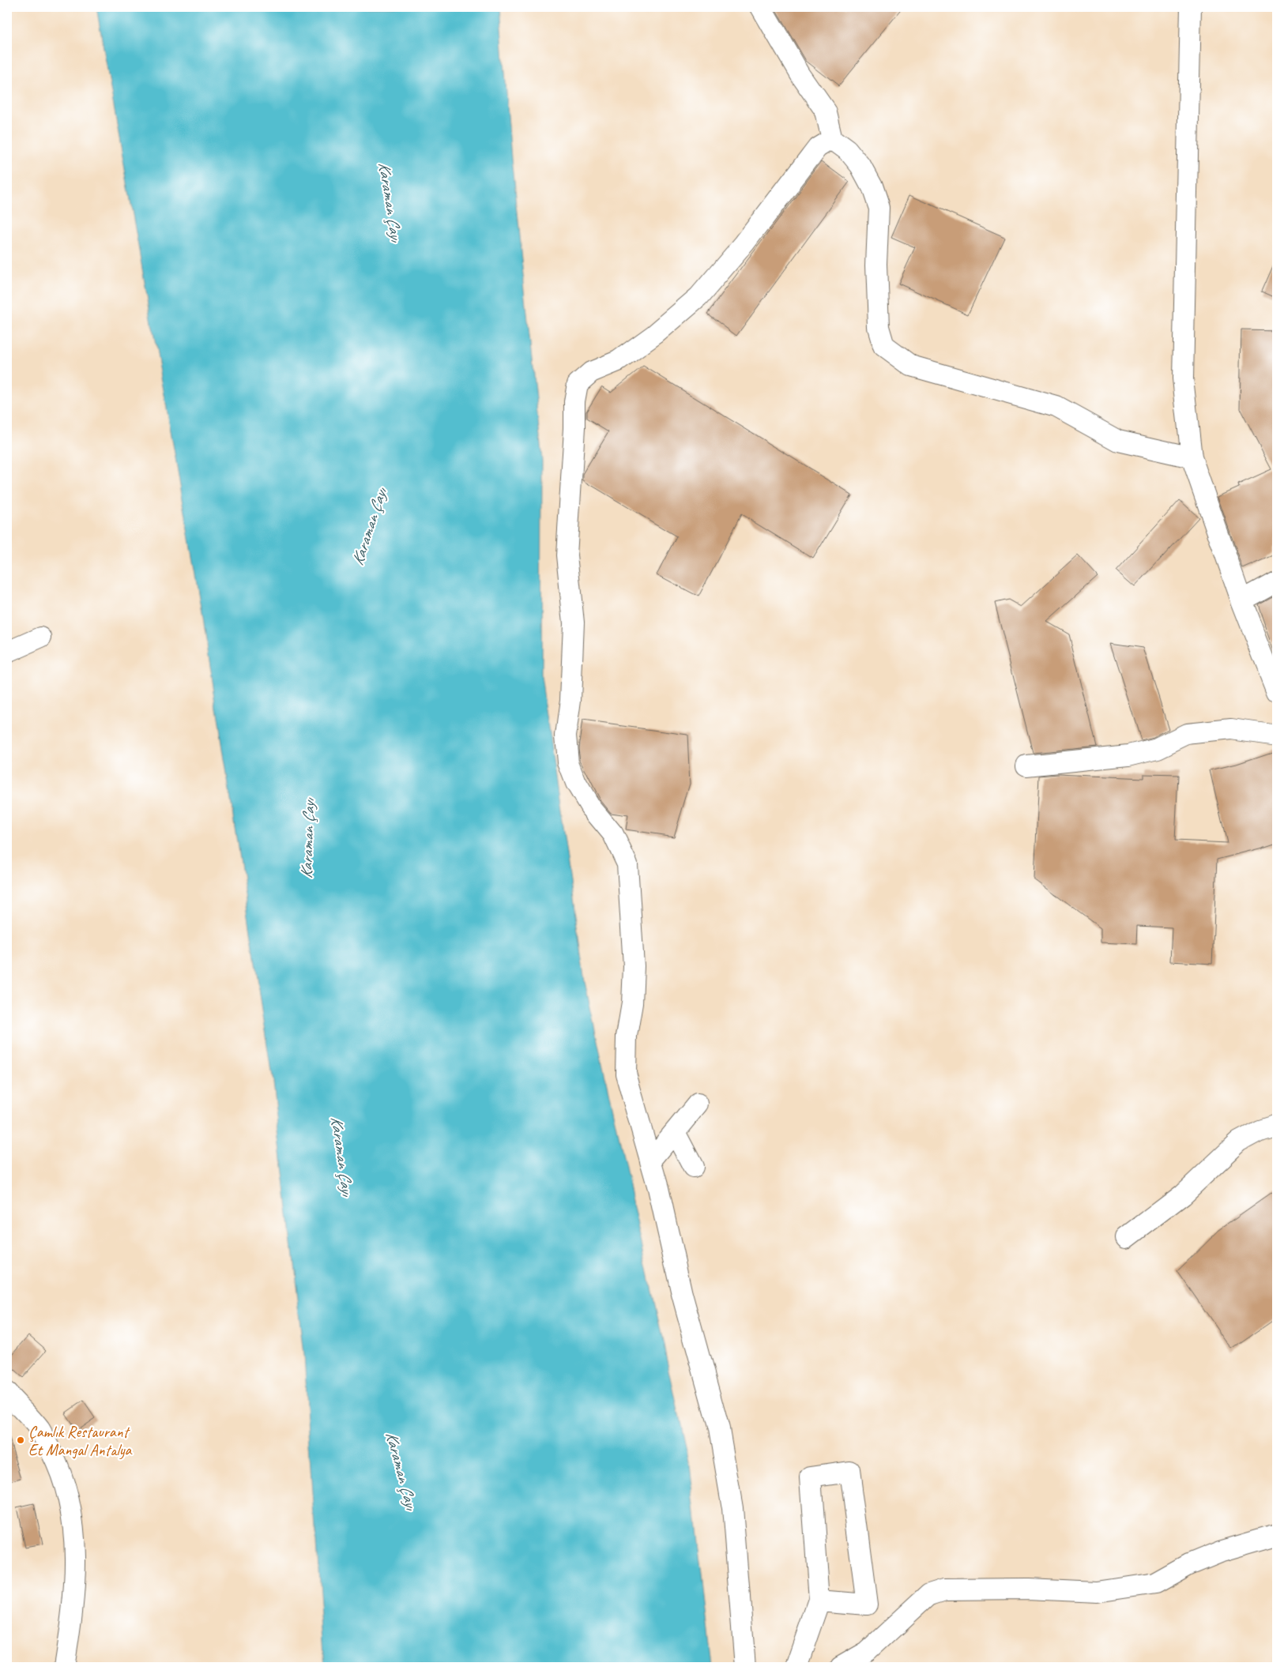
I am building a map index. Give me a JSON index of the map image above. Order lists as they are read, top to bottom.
{
  "water": ["Karaman Çayı"],
  "places": ["Çamlık Restaurant Et Mangal Antalya"]
}
